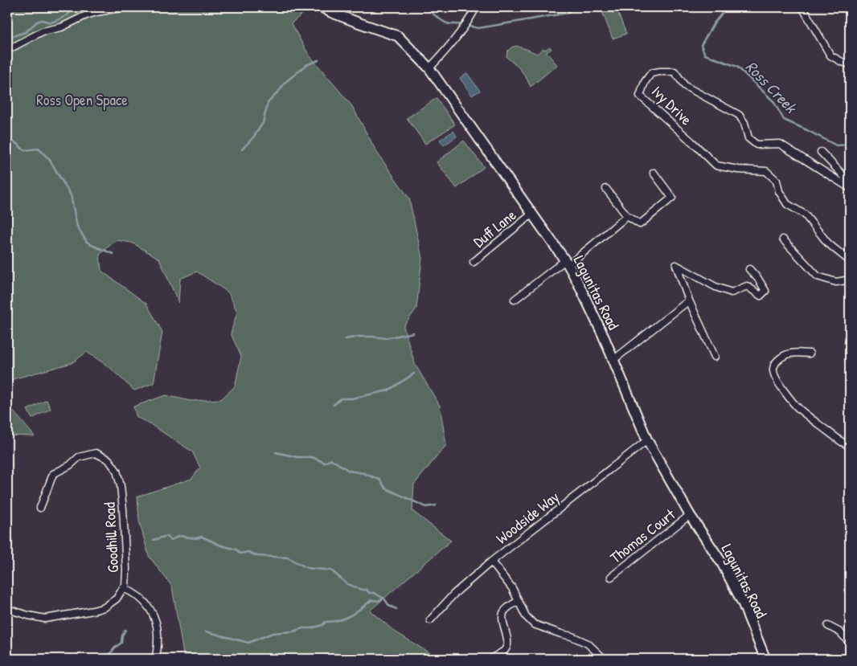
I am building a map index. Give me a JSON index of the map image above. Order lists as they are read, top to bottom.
{
  "streets": {
    "street": [
      "Ivy Drive",
      "Duff Lane",
      "Lagunitas Road",
      "Woodside Way",
      "Thomas Court",
      "Goodhill Road"
    ]
  },
  "crossings": [
    ["Duff Lane", "Lagunitas Road"],
    ["Lagunitas Road", "Woodside Way"],
    ["Lagunitas Road", "Thomas Court"]
  ],
  "water": ["Ross Creek"],
  "parks": ["Ross Open Space"]
}
